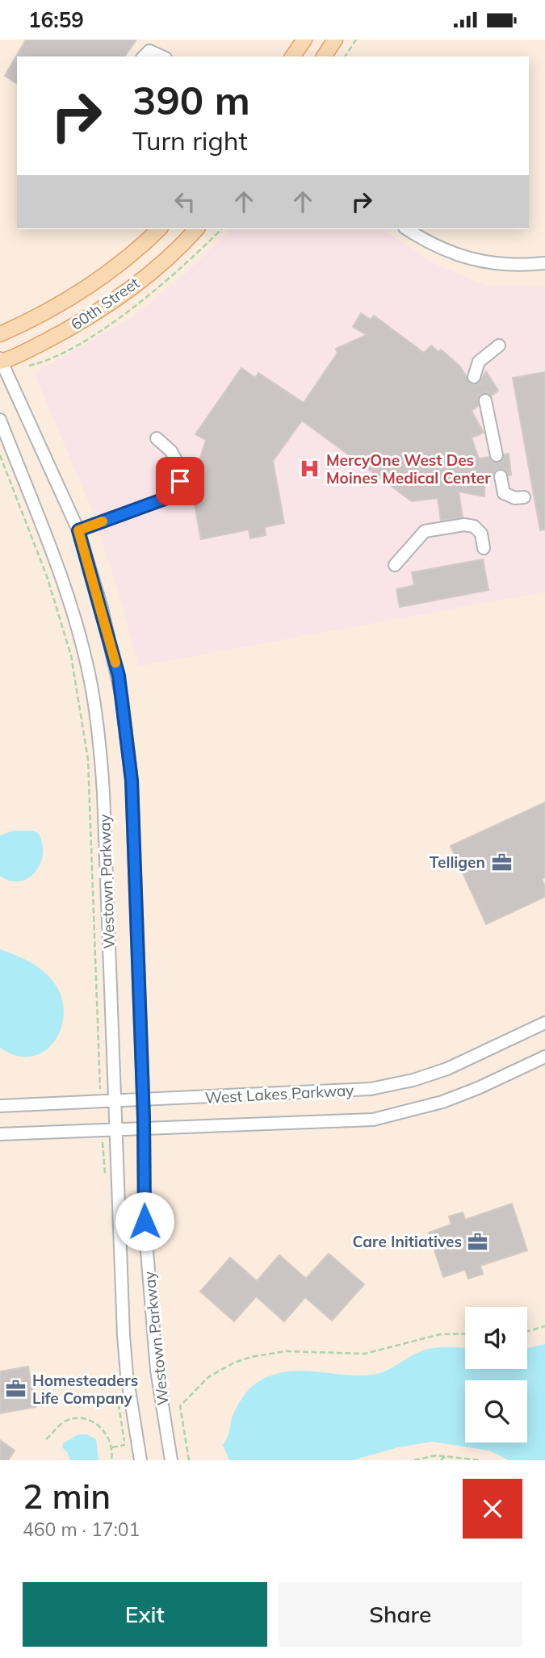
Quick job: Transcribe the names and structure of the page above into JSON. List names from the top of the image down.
{
  "streets": {
    "main road": ["60th Street"],
    "street": ["Westown Parkway", "West Lakes Parkway"]
  },
  "crossings": [
    ["60th Street", "Westown Parkway"],
    ["Westown Parkway", "West Lakes Parkway"]
  ],
  "places": {
    "hospital": ["MercyOne West Des Moines Medical Center"],
    "office": ["Telligen", "Care Initiatives", "Homesteaders Life Company"]
  },
  "page": {
    "status": "16:59",
    "turn": ["390 m", "Turn right"],
    "heading": ["2 min", "460 m · 17:01"],
    "buttons": ["Exit", "Share"]
  }
}
